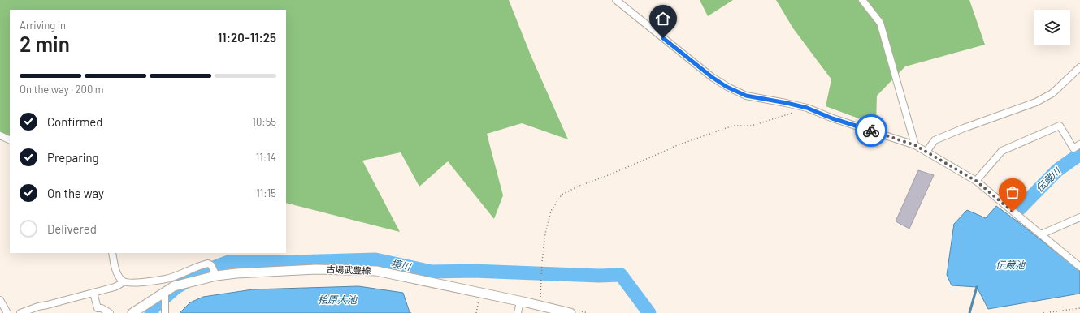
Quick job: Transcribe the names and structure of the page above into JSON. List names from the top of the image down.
{
  "streets": {
    "main road": ["古場武豊線"]
  },
  "water": [
    "伝蔵川",
    "境川",
    "伝蔵池",
    "桧原大池"
  ],
  "page": {
    "heading": ["2 min", "Arriving in", "11:20–11:25"],
    "bar": "On the way · 200 m",
    "list": [
      ["Confirmed", "10:55"],
      ["Preparing", "11:14"],
      ["On the way", "11:15"],
      "Delivered"
    ]
  }
}
